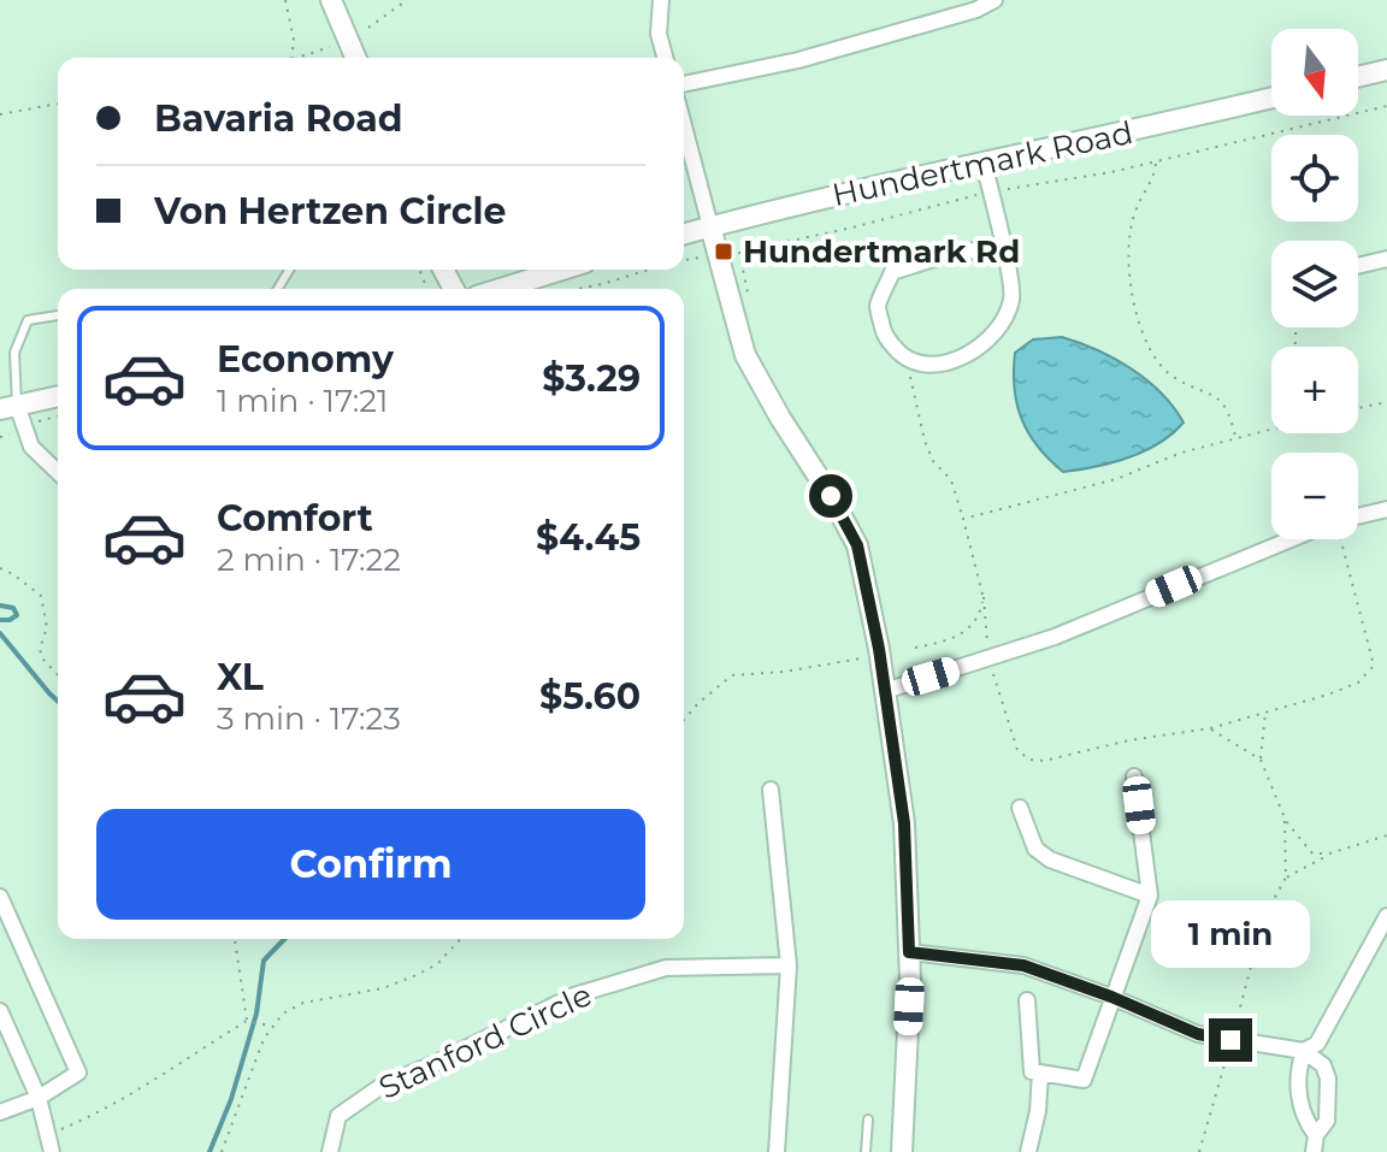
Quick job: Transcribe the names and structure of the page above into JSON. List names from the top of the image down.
{
  "streets": {
    "street": ["Hundertmark Road", "Stanford Circle"]
  },
  "places": {
    "transit": ["Hundertmark Rd"]
  },
  "north": "bottom",
  "page": {
    "map_buttons": ["+", "−"],
    "banner": ["Bavaria Road", "Von Hertzen Circle"],
    "list": [
      {
        "name": "Economy",
        "note": "1 min · 17:21",
        "value": "$3.29"
      },
      {
        "name": "Comfort",
        "note": "2 min · 17:22",
        "value": "$4.45"
      },
      {
        "name": "XL",
        "note": "3 min · 17:23",
        "value": "$5.60"
      }
    ],
    "buttons": "Confirm",
    "bubble": "1 min"
  }
}
